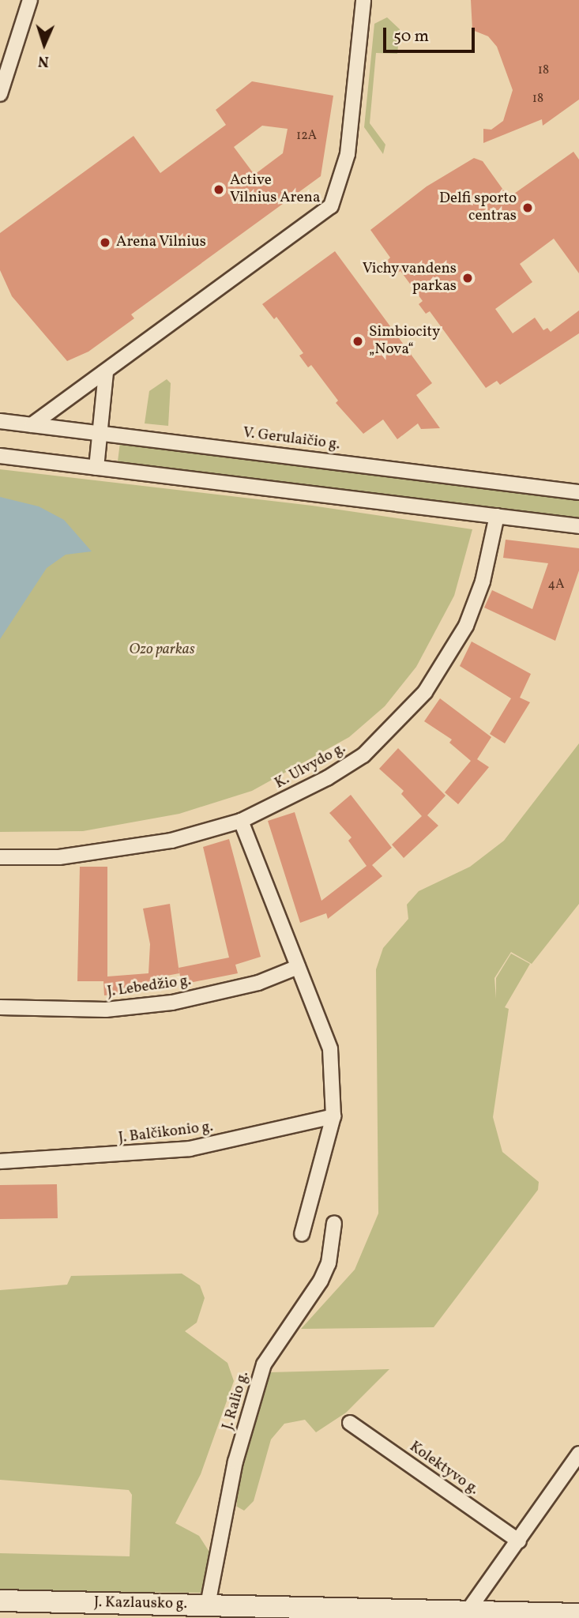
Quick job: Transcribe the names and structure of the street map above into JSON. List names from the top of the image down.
{
  "streets": {
    "street": [
      "V. Gerulaičio g.",
      "K. Ulvydo g.",
      "J. Lebedžio g.",
      "J. Balčikonio g.",
      "J. Ralio g.",
      "Kolektyvo g.",
      "J. Kazlausko g."
    ]
  },
  "crossings": [
    ["J. Ralio g.", "J. Kazlausko g."]
  ],
  "parks": ["Ozo parkas"],
  "places": [
    "Active Vilnius Arena",
    "Delfi sporto centras",
    "Arena Vilnius",
    "Vichy vandens parkas",
    "Simbiocity „Nova“"
  ],
  "house_numbers": [
    "18",
    "18",
    "12A",
    "4A"
  ],
  "scale_bar": "50 m",
  "north": "bottom"
}
